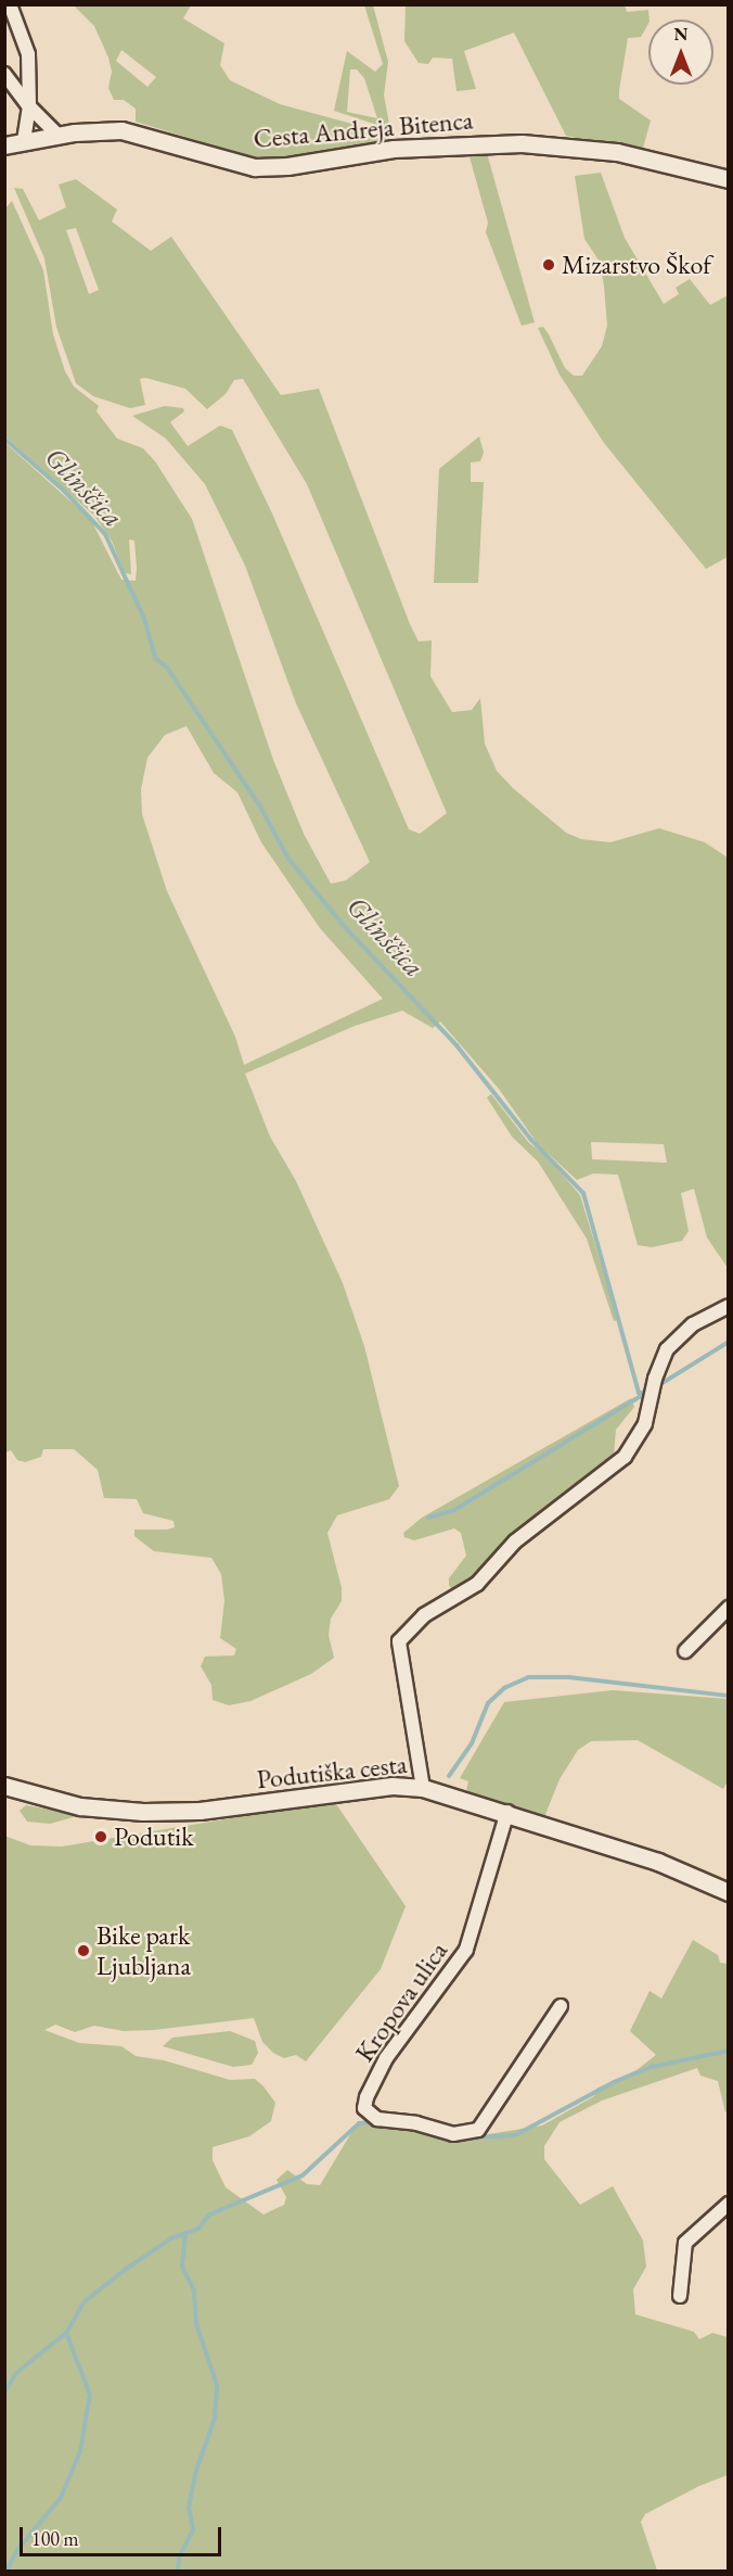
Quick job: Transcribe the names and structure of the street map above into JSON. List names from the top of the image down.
{
  "streets": {
    "street": ["Cesta Andreja Bitenca", "Podutiška cesta", "Kropova ulica"]
  },
  "crossings": [
    ["Podutiška cesta", "Kropova ulica"]
  ],
  "water": ["Glinščica"],
  "places": ["Mizarstvo Škof", "Podutik", "Bike park Ljubljana"],
  "scale_bar": "100 m",
  "north": "top"
}
